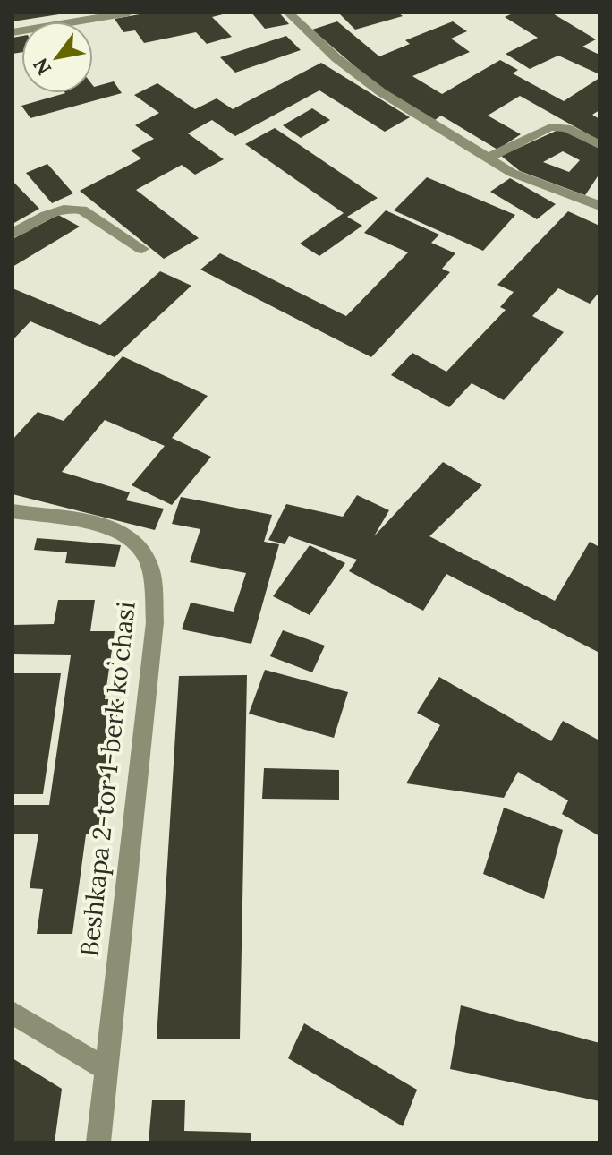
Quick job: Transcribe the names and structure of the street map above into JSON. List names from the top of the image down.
{
  "streets": {
    "street": ["Beshkapa 2-tor 1-berk koʼchasi"]
  },
  "north": "bottom left"
}
